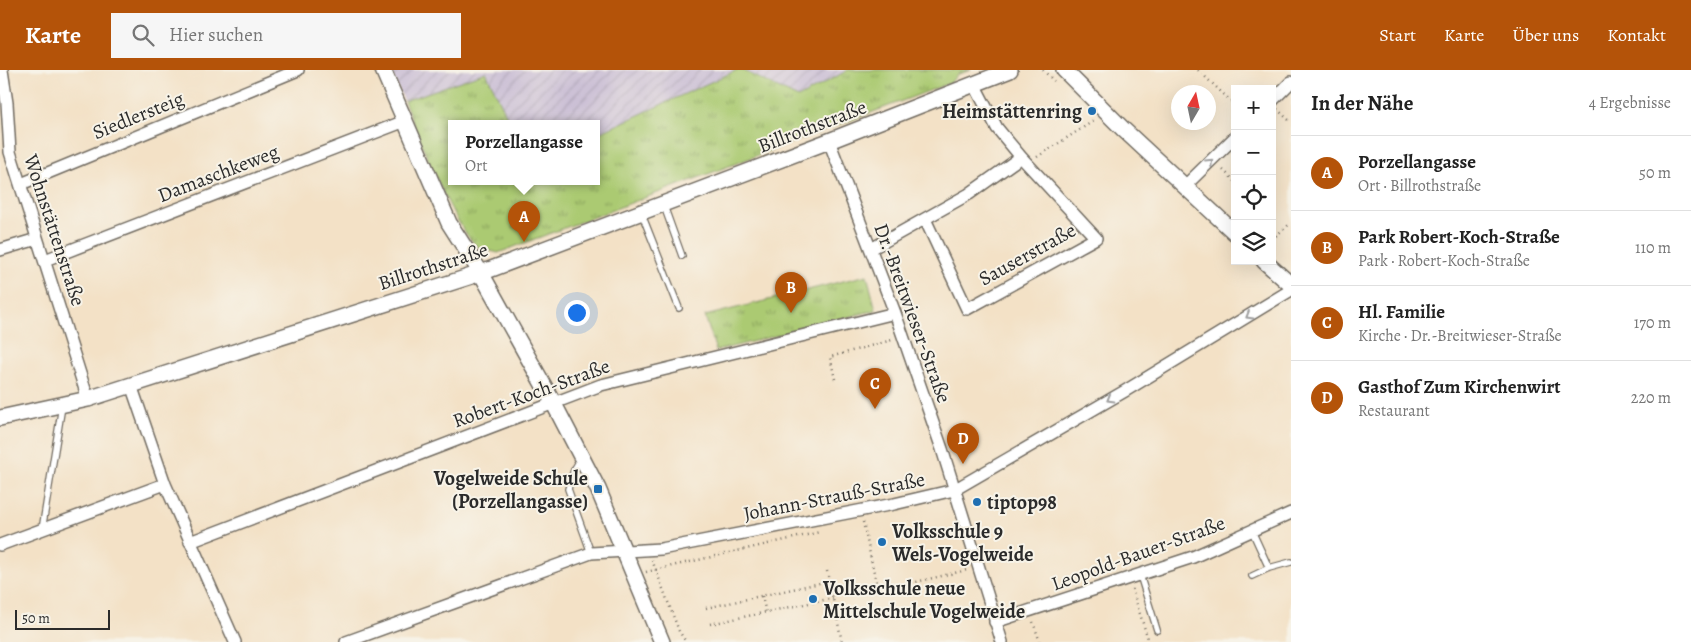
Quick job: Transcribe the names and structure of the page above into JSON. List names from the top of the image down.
{
  "streets": {
    "street": [
      "Siedlersteig",
      "Billrothstraße",
      "Damaschkeweg",
      "Wohnstättenstraße",
      "Sauserstraße",
      "Dr.-Breitwieser-Straße",
      "Robert-Koch-Straße",
      "Johann-Strauß-Straße",
      "Leopold-Bauer-Straße"
    ]
  },
  "crossings": [
    ["Siedlersteig", "Wohnstättenstraße"],
    ["Billrothstraße", "Wohnstättenstraße"],
    ["Billrothstraße", "Sauserstraße"],
    ["Billrothstraße", "Dr.-Breitwieser-Straße"],
    ["Damaschkeweg", "Wohnstättenstraße"],
    ["Dr.-Breitwieser-Straße", "Robert-Koch-Straße"],
    ["Dr.-Breitwieser-Straße", "Johann-Strauß-Straße"],
    ["Dr.-Breitwieser-Straße", "Leopold-Bauer-Straße"]
  ],
  "one_way": ["Johann-Strauß-Straße"],
  "places": {
    "other": [
      "Heimstättenring",
      "tiptop98",
      "Volksschule 9 Wels-Vogelweide",
      "Volksschule neue Mittelschule Vogelweide"
    ],
    "transit": ["Vogelweide Schule (Porzellangasse)"]
  },
  "scale_bar": "50 m",
  "north": "top",
  "page": {
    "header": "Karte",
    "search": "Hier suchen",
    "nav": [
      "Start",
      "Karte",
      "Über uns",
      "Kontakt"
    ],
    "heading": ["In der Nähe", "4 Ergebnisse"],
    "map_buttons": ["+", "−"],
    "popup": ["Porzellangasse", "Ort"],
    "list": [
      {
        "mark": "A",
        "name": "Porzellangasse",
        "note": "Ort · Billrothstraße",
        "value": "50 m"
      },
      {
        "mark": "B",
        "name": "Park Robert-Koch-Straße",
        "note": "Park · Robert-Koch-Straße",
        "value": "110 m"
      },
      {
        "mark": "C",
        "name": "Hl. Familie",
        "note": "Kirche · Dr.-Breitwieser-Straße",
        "value": "170 m"
      },
      {
        "mark": "D",
        "name": "Gasthof Zum Kirchenwirt",
        "note": "Restaurant",
        "value": "220 m"
      }
    ],
    "pins": [
      "A",
      "B",
      "C",
      "D"
    ],
    "scale": "50 m"
  }
}
